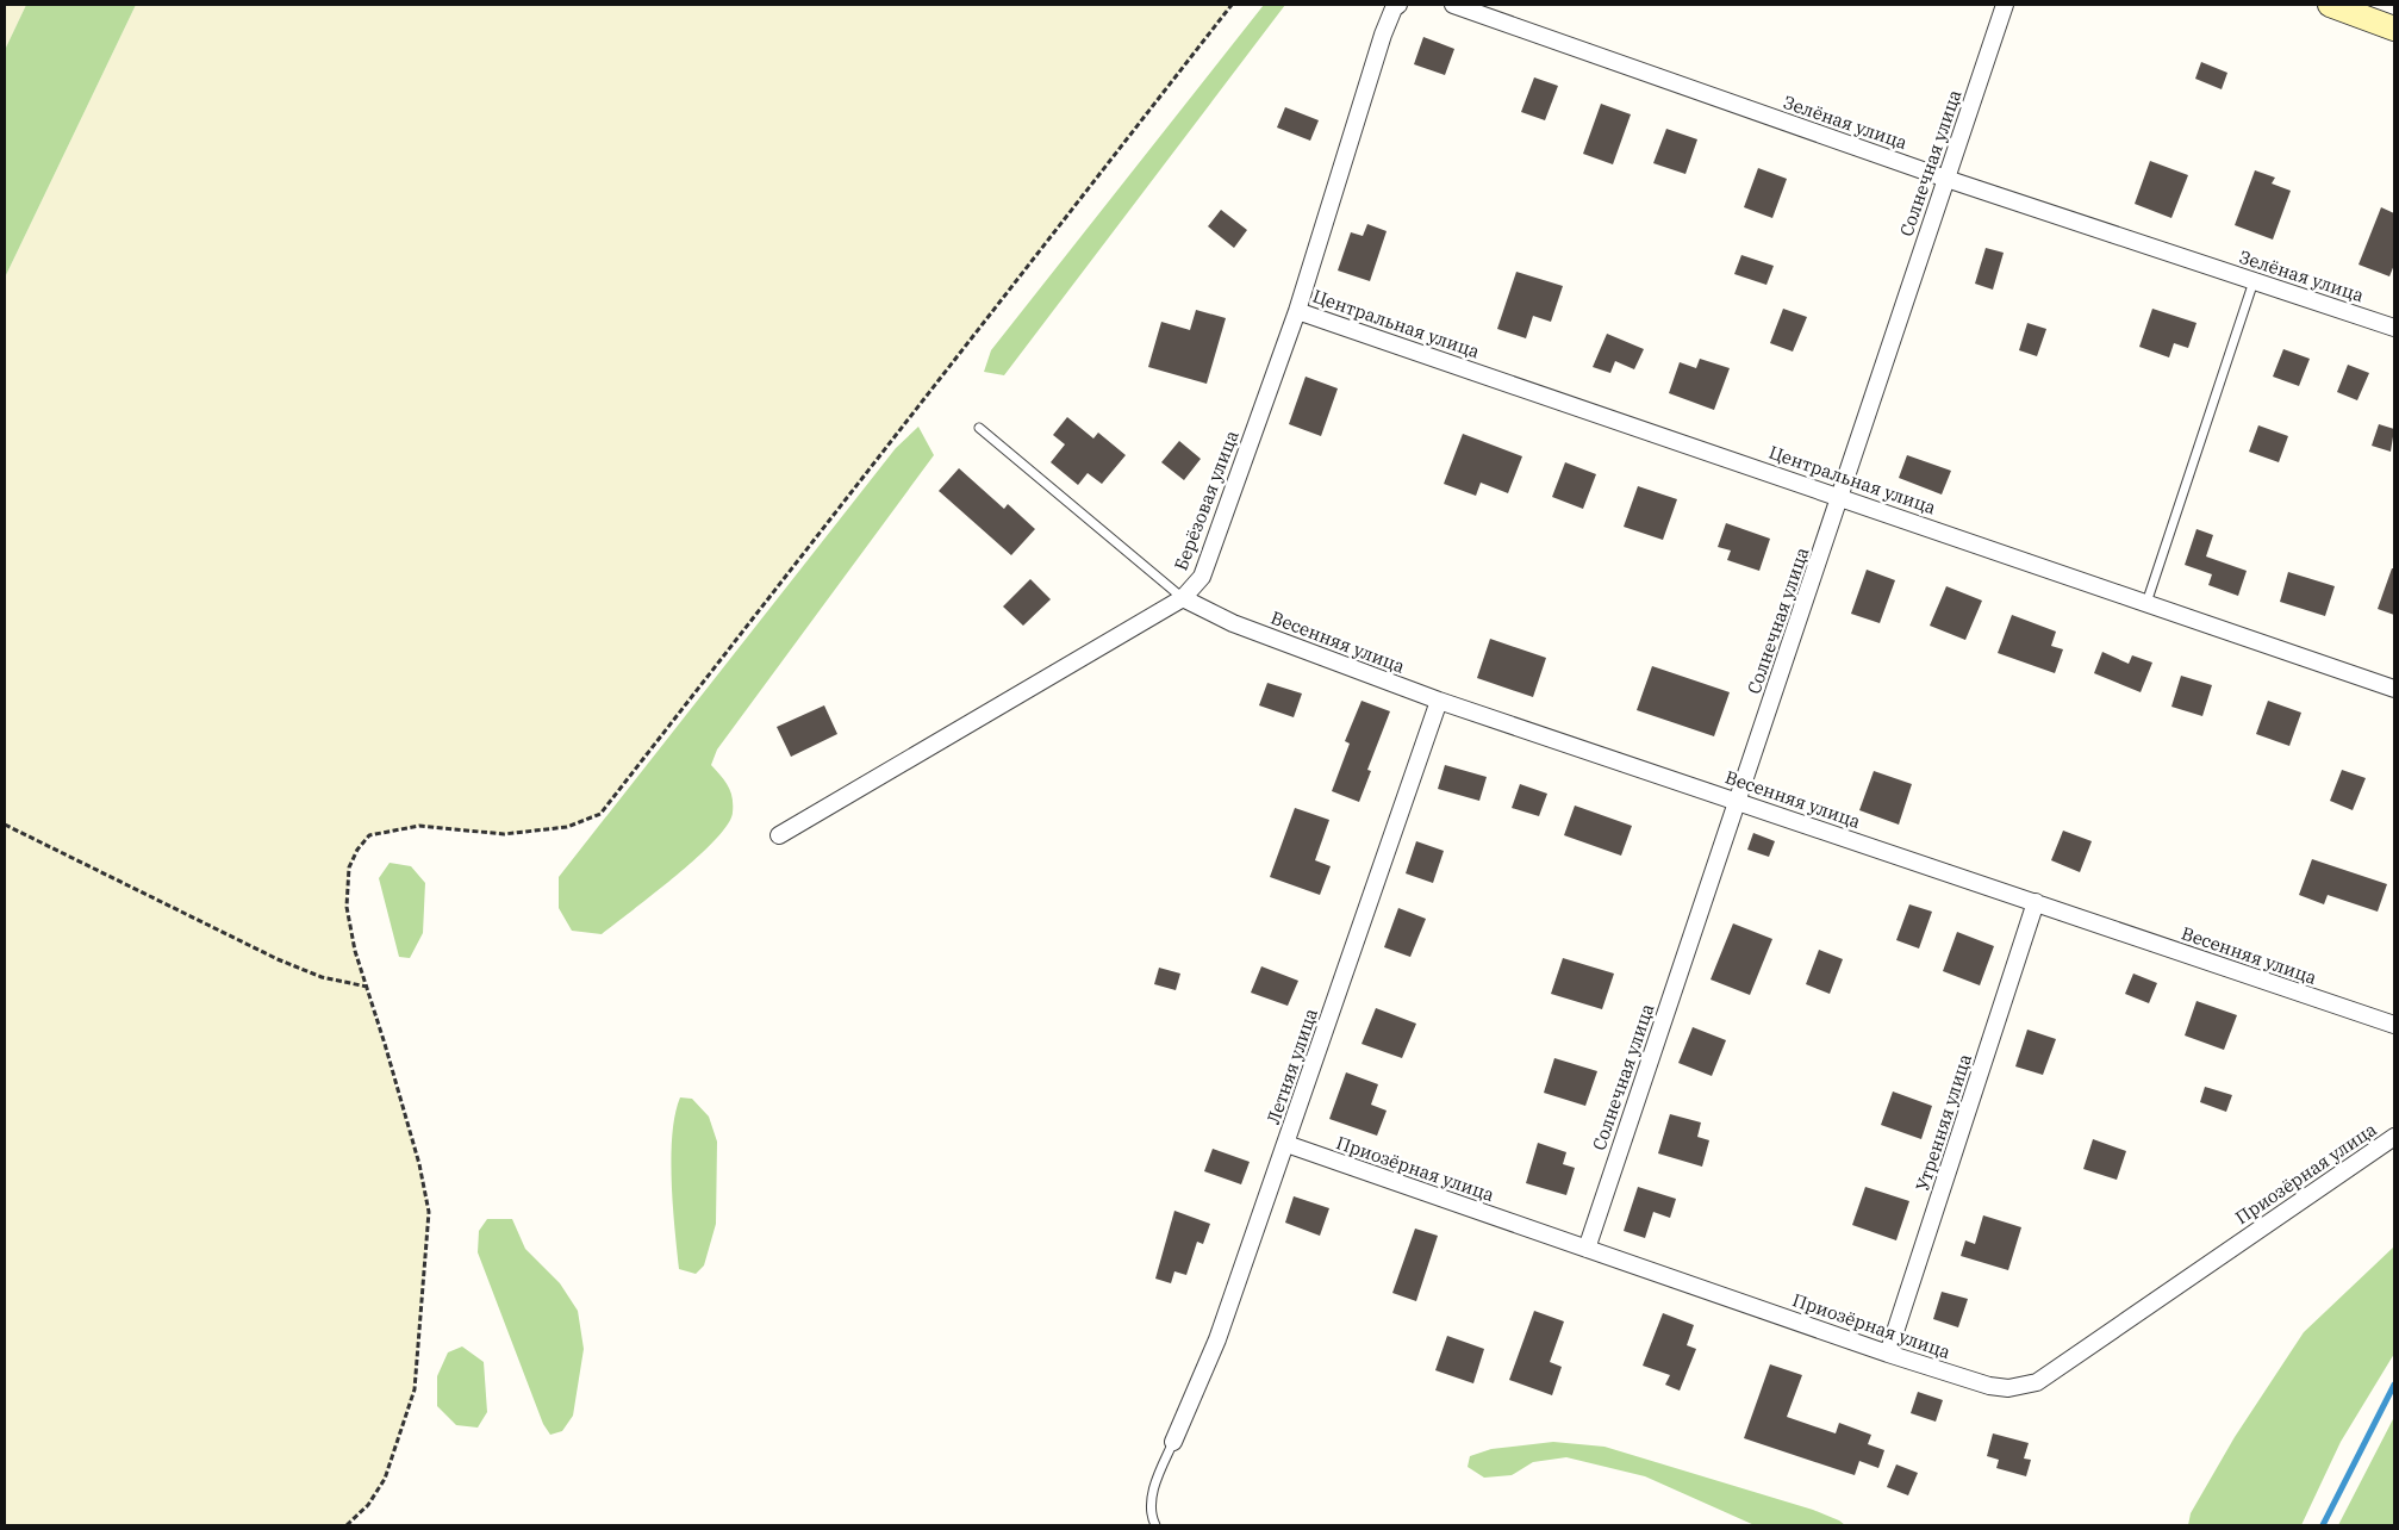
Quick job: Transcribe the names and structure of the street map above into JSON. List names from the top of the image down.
{
  "streets": {
    "street": [
      "Зелёная улица",
      "Солнечная улица",
      "Центральная улица",
      "Берёзовая улица",
      "Весенняя улица",
      "Летняя улица",
      "Утренняя улица",
      "Приозёрная улица"
    ]
  },
  "crossings": [
    ["Зелёная улица", "Солнечная улица"],
    ["Солнечная улица", "Центральная улица"],
    ["Солнечная улица", "Весенняя улица"],
    ["Солнечная улица", "Приозёрная улица"],
    ["Центральная улица", "Берёзовая улица"],
    ["Берёзовая улица", "Весенняя улица"],
    ["Весенняя улица", "Летняя улица"],
    ["Весенняя улица", "Утренняя улица"],
    ["Летняя улица", "Приозёрная улица"],
    ["Утренняя улица", "Приозёрная улица"]
  ]
}
